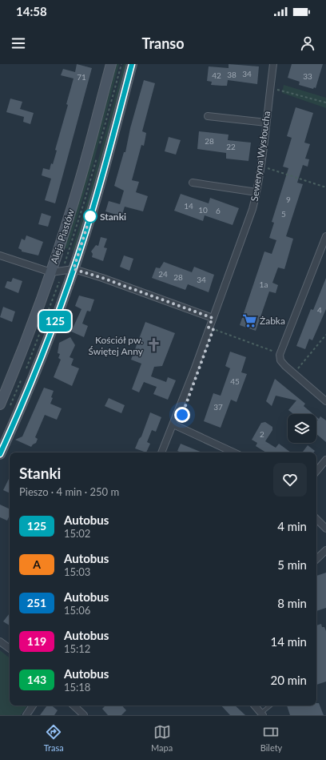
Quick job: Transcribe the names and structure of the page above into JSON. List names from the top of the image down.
{
  "streets": {
    "street": ["Seweryna Wysłoucha", "Aleja Piastów"]
  },
  "places": {
    "other": ["Stanki"],
    "supermarket": ["Żabka"],
    "church": ["Kościół pw. Świętej Anny"]
  },
  "lines": ["bus line 125"],
  "house_numbers": [
    "34",
    "38",
    "42",
    "33",
    "71",
    "28",
    "22",
    "9",
    "14",
    "10",
    "6",
    "5",
    "24",
    "28",
    "34",
    "1a",
    "4",
    "45",
    "37",
    "2"
  ],
  "page": {
    "status": "14:58",
    "header": "Transo",
    "on_map": "125",
    "heading": ["Stanki", "Pieszo · 4 min · 250 m"],
    "list": [
      {
        "mark": "125",
        "name": "Autobus",
        "note": "15:02",
        "value": "4 min"
      },
      {
        "mark": "A",
        "name": "Autobus",
        "note": "15:03",
        "value": "5 min"
      },
      {
        "mark": "251",
        "name": "Autobus",
        "note": "15:06",
        "value": "8 min"
      },
      {
        "mark": "119",
        "name": "Autobus",
        "note": "15:12",
        "value": "14 min"
      },
      {
        "mark": "143",
        "name": "Autobus",
        "note": "15:18",
        "value": "20 min"
      }
    ],
    "tabs": ["Trasa", "Mapa", "Bilety"]
  }
}
